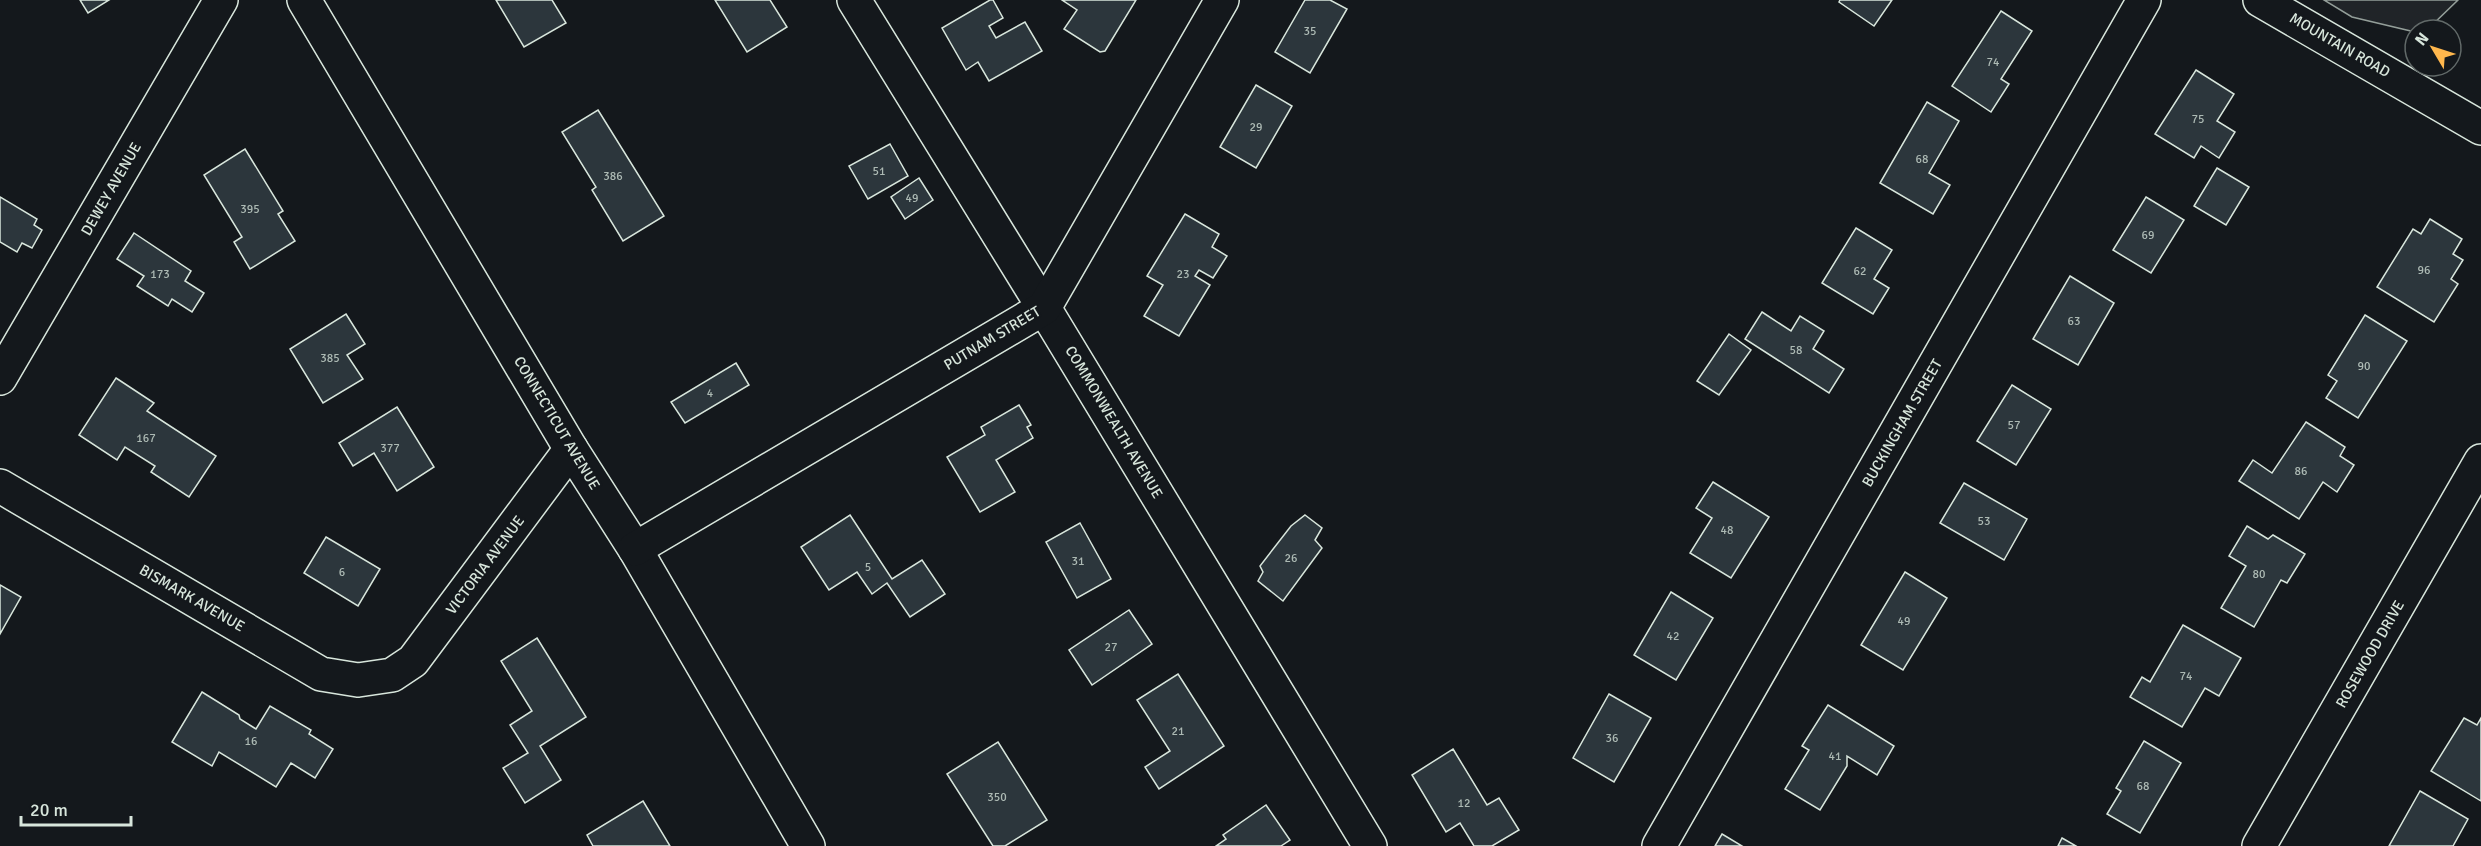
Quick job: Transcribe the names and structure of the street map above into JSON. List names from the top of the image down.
{
  "streets": {
    "street": [
      "MOUNTAIN ROAD",
      "DEWEY AVENUE",
      "PUTNAM STREET",
      "COMMONWEALTH AVENUE",
      "CONNECTICUT AVENUE",
      "BUCKINGHAM STREET",
      "VICTORIA AVENUE",
      "BISMARK AVENUE",
      "ROSEWOOD DRIVE"
    ]
  },
  "crossings": [
    ["PUTNAM STREET", "COMMONWEALTH AVENUE"],
    ["PUTNAM STREET", "CONNECTICUT AVENUE"],
    ["CONNECTICUT AVENUE", "VICTORIA AVENUE"],
    ["VICTORIA AVENUE", "BISMARK AVENUE"]
  ],
  "house_numbers": [
    "35",
    "74",
    "75",
    "29",
    "68",
    "51",
    "386",
    "49",
    "395",
    "69",
    "96",
    "62",
    "173",
    "23",
    "63",
    "58",
    "385",
    "90",
    "4",
    "57",
    "167",
    "377",
    "86",
    "53",
    "48",
    "26",
    "31",
    "5",
    "6",
    "80",
    "49",
    "42",
    "27",
    "74",
    "21",
    "36",
    "16",
    "41",
    "68",
    "350",
    "12"
  ],
  "scale_bar": "20 m",
  "north": "top left"
}
